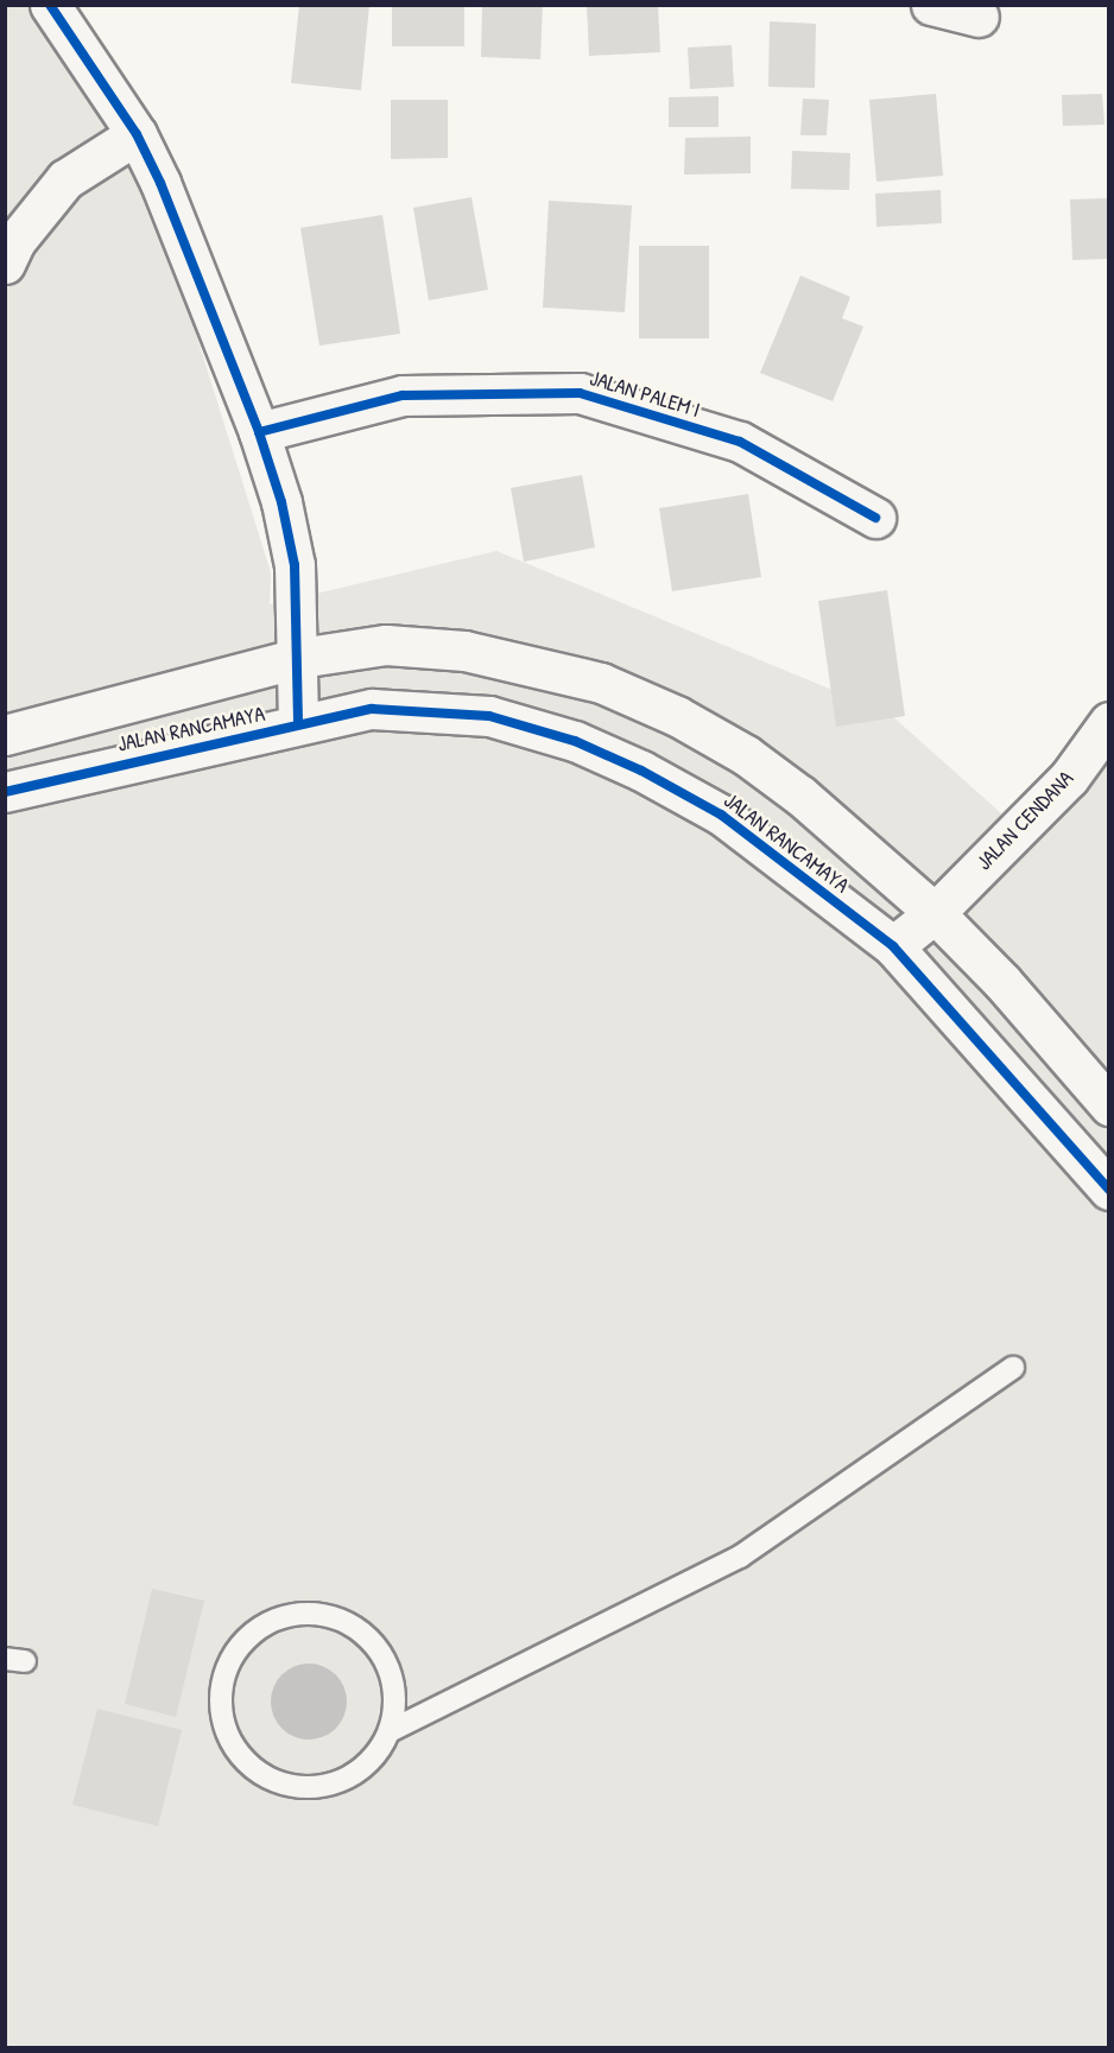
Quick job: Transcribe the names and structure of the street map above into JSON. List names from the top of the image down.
{
  "streets": {
    "street": ["JALAN PALEM I", "JALAN RANCAMAYA", "JALAN CENDANA"]
  },
  "crossings": [
    ["JALAN RANCAMAYA", "JALAN CENDANA"]
  ]
}
